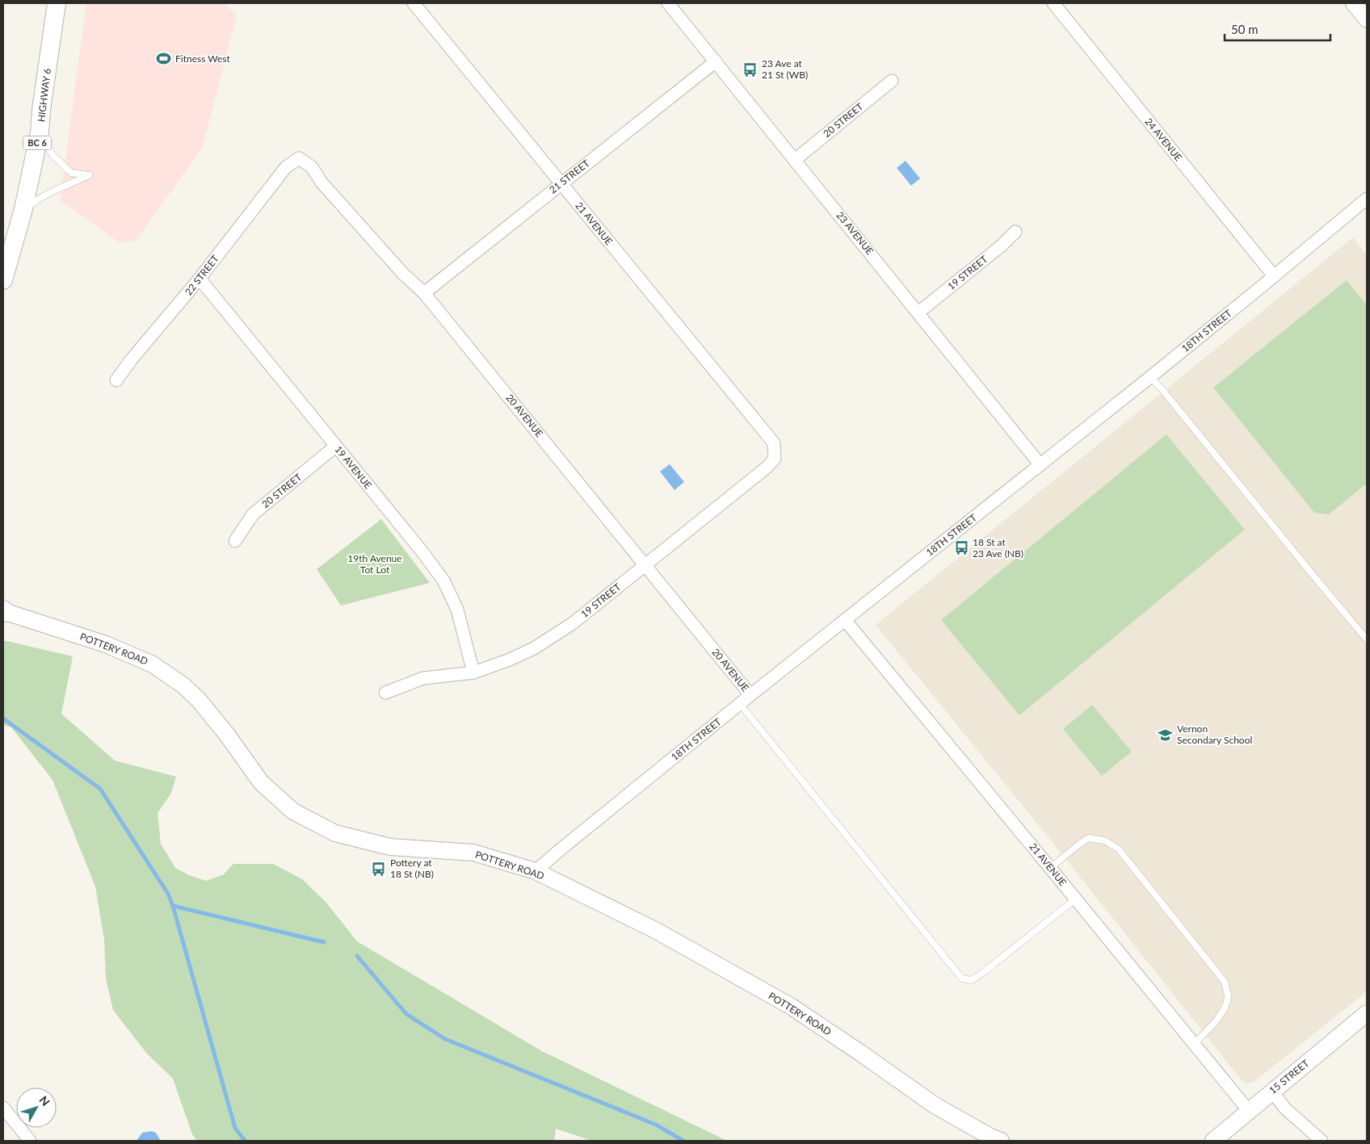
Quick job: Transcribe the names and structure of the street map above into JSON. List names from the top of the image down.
{
  "streets": {
    "main road": ["HIGHWAY 6", "BC 6"],
    "street": [
      "20 STREET",
      "24 AVENUE",
      "21 STREET",
      "21 AVENUE",
      "23 AVENUE",
      "19 STREET",
      "22 STREET",
      "18TH STREET",
      "20 AVENUE",
      "19 AVENUE",
      "POTTERY ROAD",
      "15 STREET"
    ]
  },
  "crossings": [
    ["20 STREET", "23 AVENUE"],
    ["20 STREET", "19 AVENUE"],
    ["24 AVENUE", "18TH STREET"],
    ["21 STREET", "21 AVENUE"],
    ["21 STREET", "23 AVENUE"],
    ["21 STREET", "20 AVENUE"],
    ["21 AVENUE", "19 STREET"],
    ["21 AVENUE", "18TH STREET"],
    ["21 AVENUE", "15 STREET"],
    ["23 AVENUE", "19 STREET"],
    ["23 AVENUE", "18TH STREET"],
    ["19 STREET", "20 AVENUE"],
    ["19 STREET", "19 AVENUE"],
    ["22 STREET", "20 AVENUE"],
    ["22 STREET", "19 AVENUE"],
    ["18TH STREET", "20 AVENUE"],
    ["18TH STREET", "POTTERY ROAD"]
  ],
  "parks": ["19th Avenue Tot Lot"],
  "places": {
    "sports": ["Fitness West"],
    "bus stop": ["23 Ave at 21 St (WB)", "18 St at 23 Ave (NB)", "Pottery at 18 St (NB)"],
    "school or university": ["Vernon Secondary School"]
  },
  "scale_bar": "50 m",
  "north": "top right"
}
